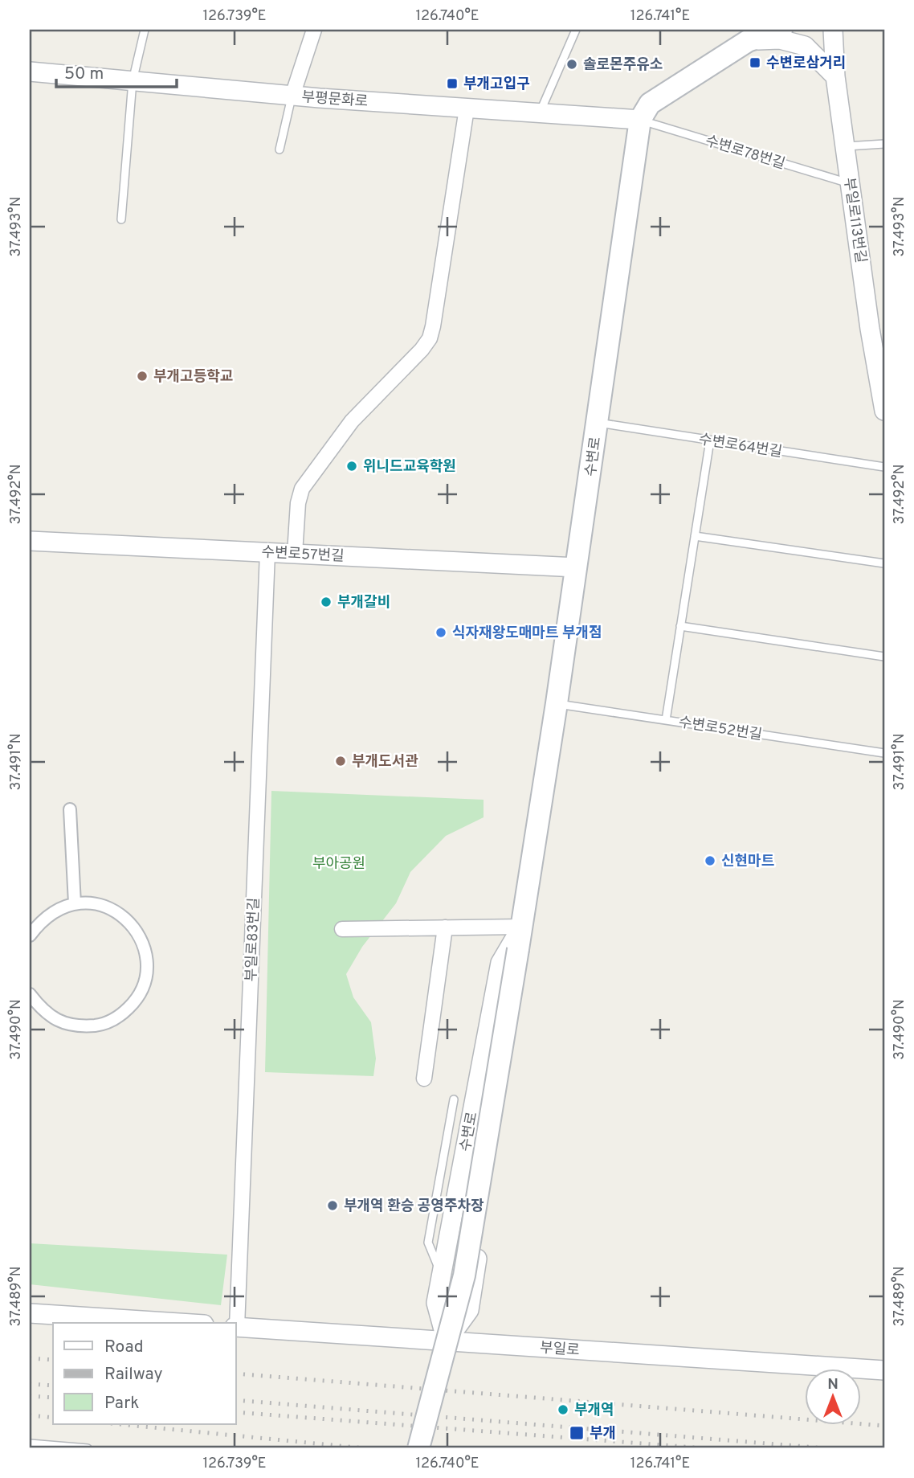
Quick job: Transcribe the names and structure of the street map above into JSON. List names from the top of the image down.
{
  "streets": {
    "main road": ["수변로"],
    "street": [
      "부평문화로",
      "부일로113번길",
      "수변로57번길",
      "부일로83번길",
      "부일로"
    ],
    "lane": ["수변로78번길", "수변로64번길", "수변로52번길"]
  },
  "crossings": [
    ["부평문화로", "수변로78번길"],
    ["부평문화로", "수변로"],
    ["수변로78번길", "부일로113번길"],
    ["수변로78번길", "수변로"],
    ["수변로64번길", "수변로"],
    ["수변로", "수변로57번길"],
    ["수변로", "수변로52번길"],
    ["수변로", "부일로"],
    ["수변로57번길", "부일로83번길"],
    ["부일로83번길", "부일로"]
  ],
  "parks": ["부아공원"],
  "places": {
    "transit": ["수변로삼거리", "부개고입구", "부개"],
    "other": [
      "솔로몬주유소",
      "부개고등학교",
      "위니드교육학원",
      "부개갈비",
      "식자재왕도매마트 부개점",
      "부개도서관",
      "신현마트",
      "부개역 환승 공영주차장",
      "부개역"
    ]
  },
  "legend": ["Road", "Railway", "Park"],
  "scale_bar": "50 m",
  "north": "top",
  "coordinates": [
    "126.739°E",
    "126.740°E",
    "126.741°E",
    "37.493°N",
    "37.492°N",
    "37.491°N",
    "37.490°N",
    "37.489°N"
  ]
}
